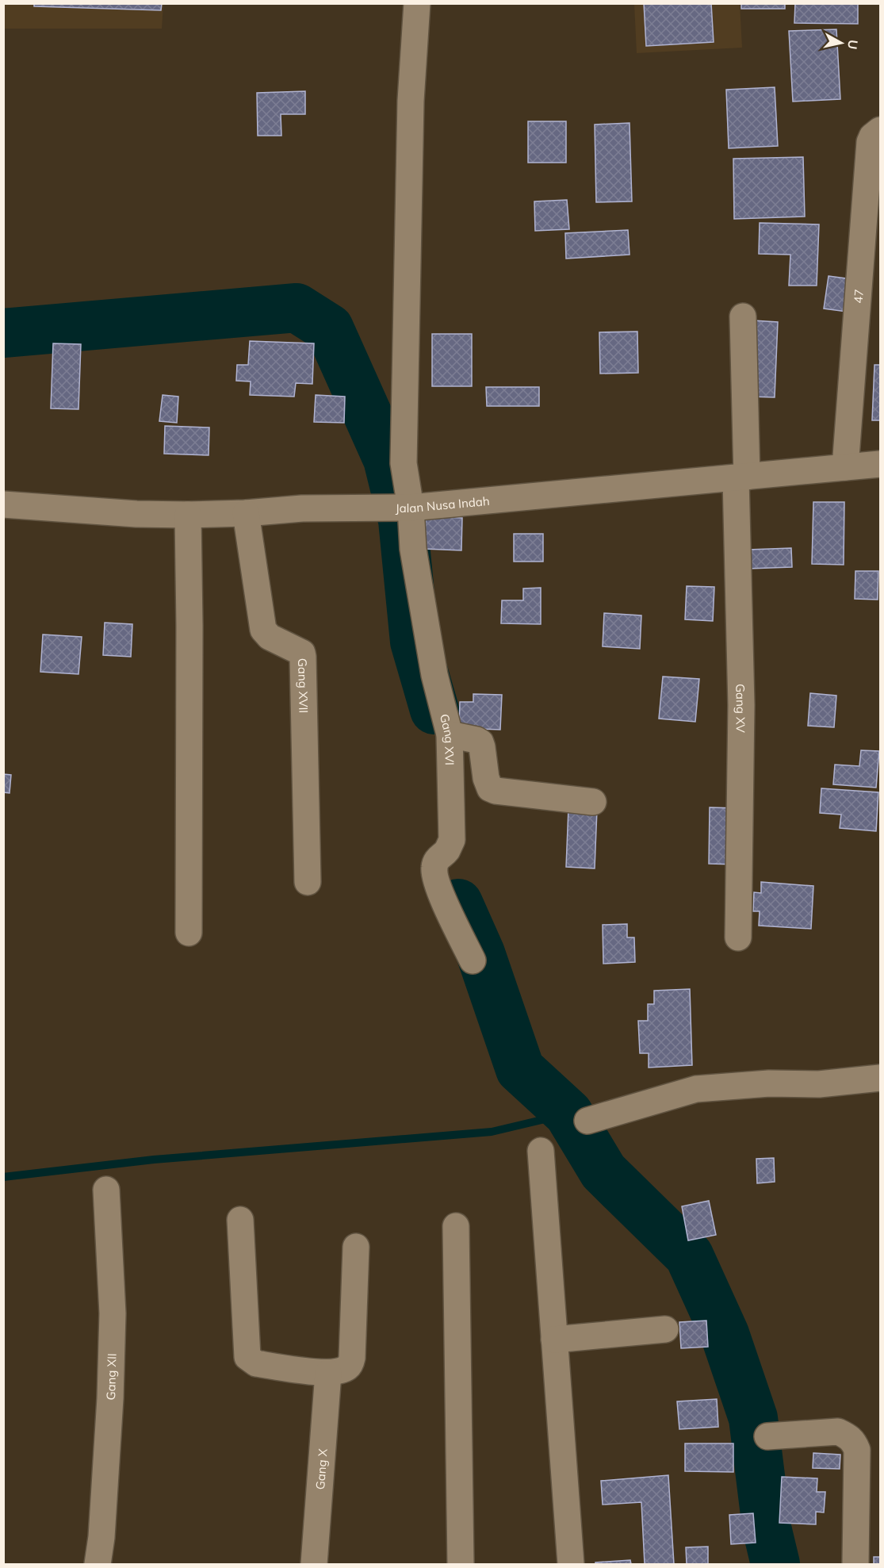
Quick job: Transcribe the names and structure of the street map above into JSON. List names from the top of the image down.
{
  "streets": {
    "street": [
      "47",
      "Jalan Nusa Indah",
      "Gang XVII",
      "Gang XV",
      "Gang XVI",
      "Gang XII",
      "Gang X"
    ]
  },
  "crossings": [
    ["47", "Jalan Nusa Indah"],
    ["Jalan Nusa Indah", "Gang XVII"],
    ["Jalan Nusa Indah", "Gang XV"],
    ["Jalan Nusa Indah", "Gang XVI"]
  ],
  "north": "right"
}
